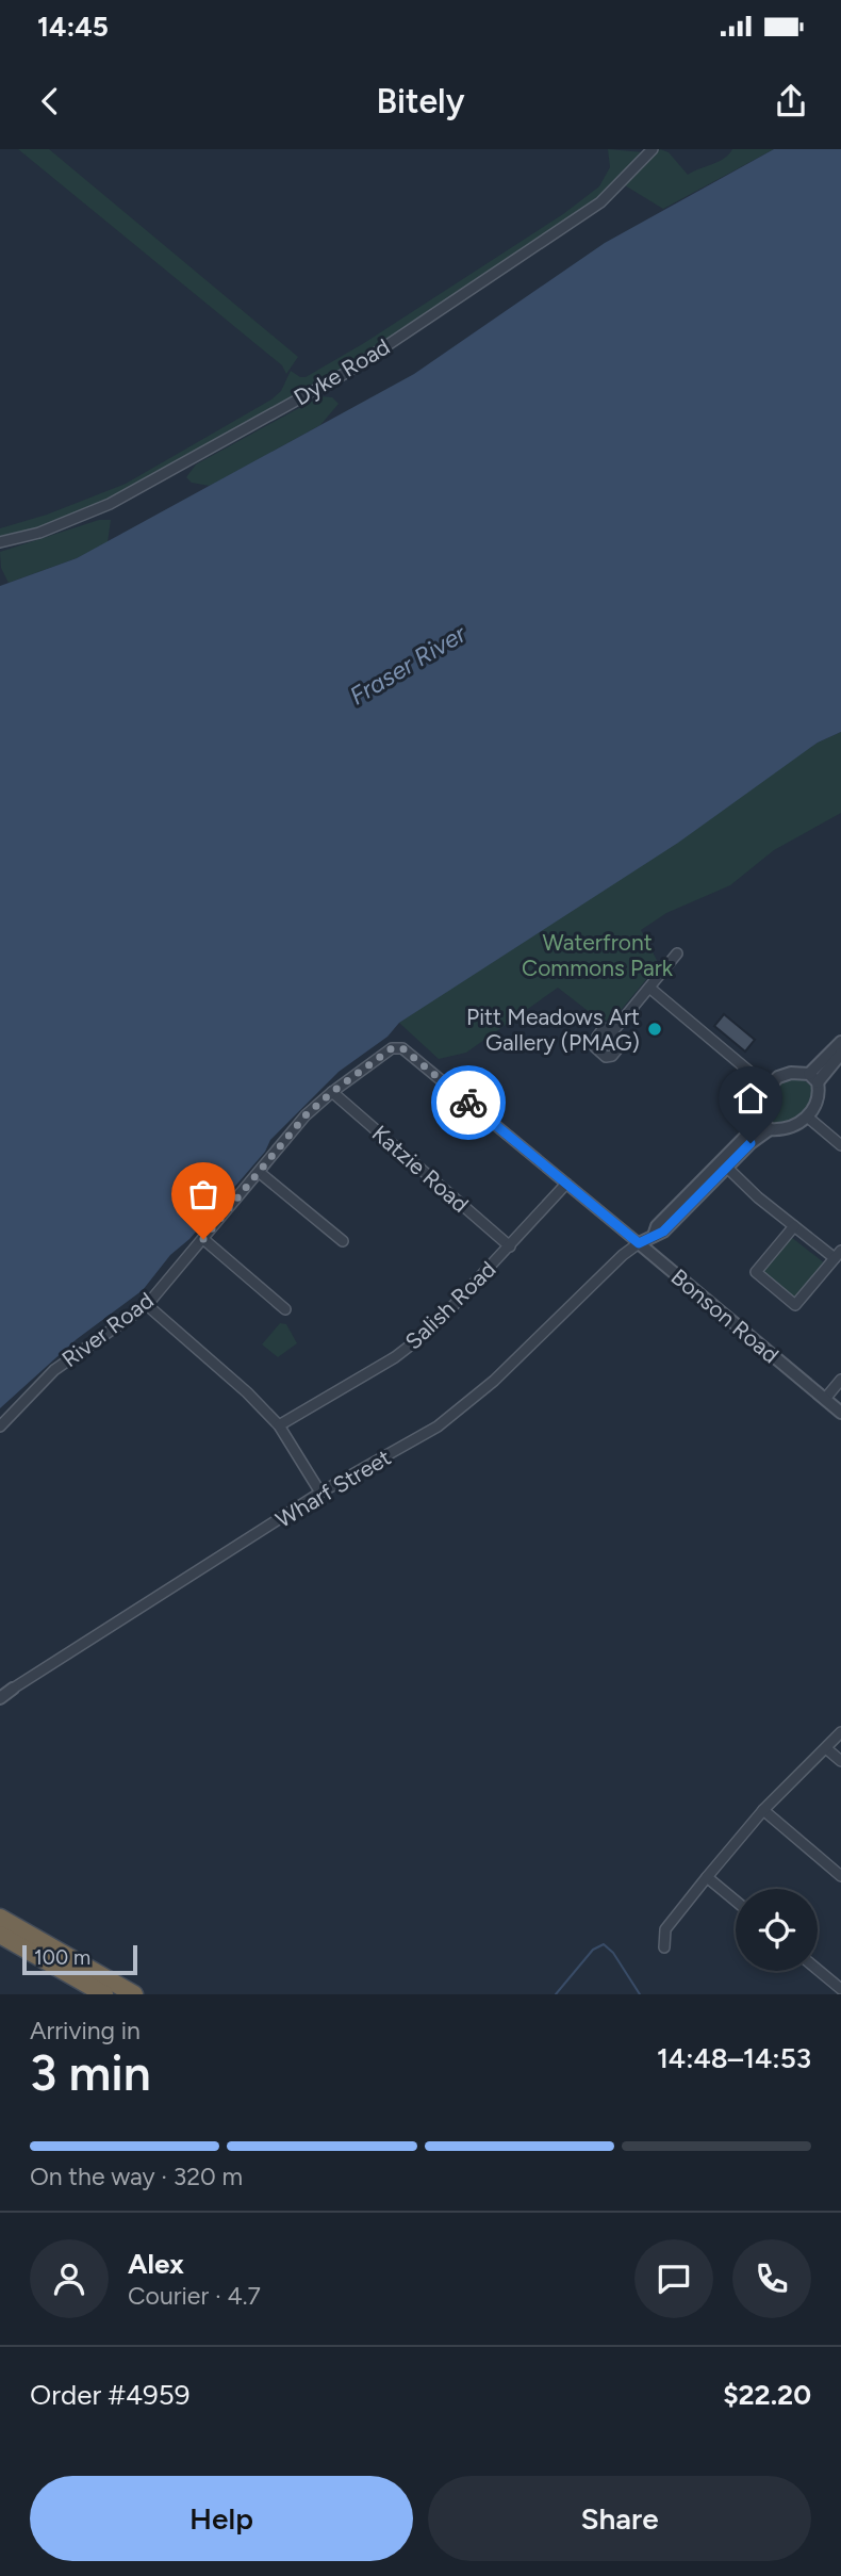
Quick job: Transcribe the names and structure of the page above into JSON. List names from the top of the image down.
{
  "streets": {
    "street": [
      "Dyke Road",
      "Katzie Road",
      "Salish Road",
      "Bonson Road",
      "River Road",
      "Wharf Street"
    ]
  },
  "crossings": [
    ["Katzie Road", "Salish Road"],
    ["Katzie Road", "River Road"],
    ["Salish Road", "Bonson Road"],
    ["Bonson Road", "River Road"],
    ["Bonson Road", "Wharf Street"]
  ],
  "water": ["Fraser River"],
  "parks": ["Waterfront Commons Park"],
  "places": ["Pitt Meadows Art Gallery (PMAG)"],
  "scale_bar": "100 m",
  "page": {
    "status": "14:45",
    "header": "Bitely",
    "scale": "100 m",
    "heading": ["3 min", "Arriving in", "14:48–14:53"],
    "panel": [
      "Alex",
      "Courier · 4.7",
      "Order #4959",
      "$22.20"
    ],
    "bar": "On the way · 320 m",
    "buttons": ["Help", "Share"]
  }
}
